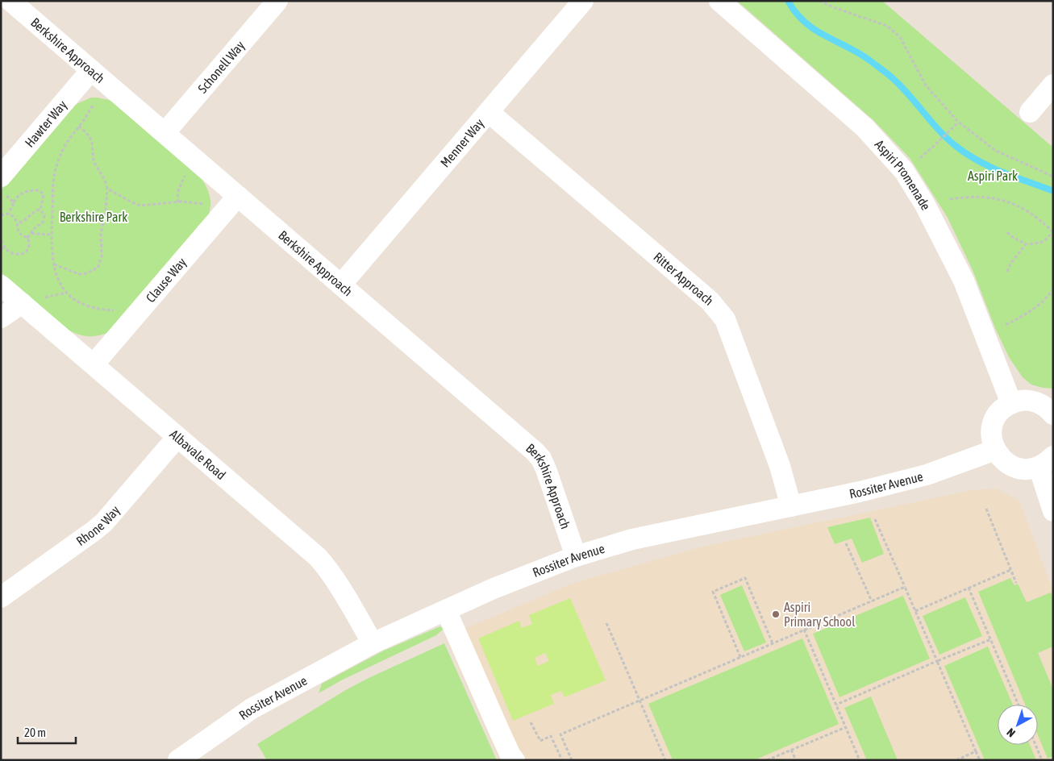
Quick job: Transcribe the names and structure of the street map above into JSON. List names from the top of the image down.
{
  "streets": {
    "street": [
      "Berkshire Approach",
      "Schonell Way",
      "Hawter Way",
      "Menner Way",
      "Aspiri Promenade",
      "Ritter Approach",
      "Clause Way",
      "Albavale Road",
      "Rossiter Avenue",
      "Rhone Way"
    ]
  },
  "crossings": [
    ["Berkshire Approach", "Schonell Way"],
    ["Berkshire Approach", "Hawter Way"],
    ["Berkshire Approach", "Menner Way"],
    ["Berkshire Approach", "Clause Way"],
    ["Berkshire Approach", "Rossiter Avenue"],
    ["Menner Way", "Ritter Approach"],
    ["Ritter Approach", "Rossiter Avenue"],
    ["Clause Way", "Albavale Road"],
    ["Albavale Road", "Rossiter Avenue"],
    ["Albavale Road", "Rhone Way"]
  ],
  "parks": ["Aspiri Park", "Berkshire Park"],
  "places": ["Aspiri Primary School"],
  "scale_bar": "20 m",
  "north": "bottom left"
}
